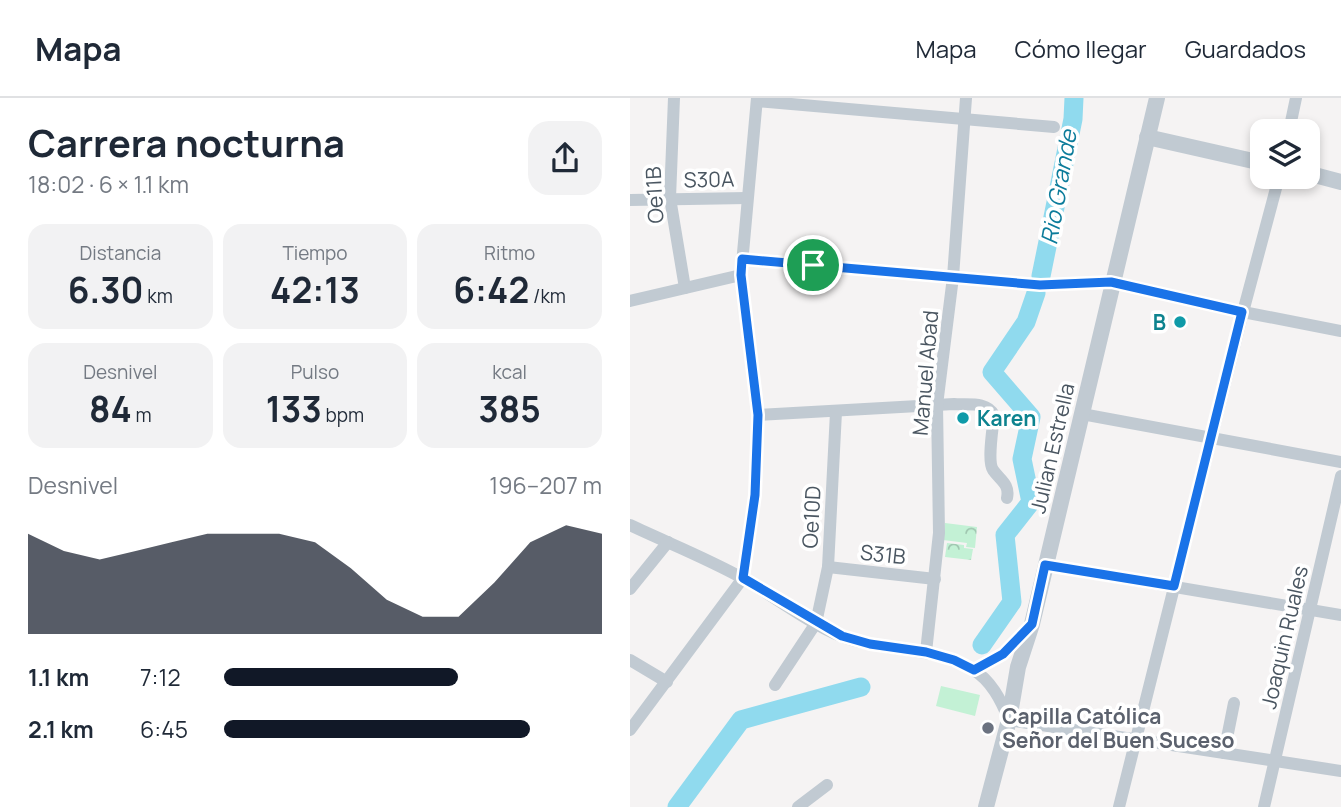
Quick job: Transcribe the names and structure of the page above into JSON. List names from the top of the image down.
{
  "streets": {
    "street": [
      "S30A",
      "Oe11B",
      "Manuel Abad",
      "Julian Estrella",
      "Oe10D",
      "S31B",
      "Joaquin Ruales"
    ]
  },
  "crossings": [
    ["S30A", "Oe11B"],
    ["Manuel Abad", "S31B"],
    ["Oe10D", "S31B"]
  ],
  "water": ["Rio Grande"],
  "places": ["B", "Karen", "Capilla Católica Señor del Buen Suceso"],
  "page": {
    "header": "Mapa",
    "nav": ["Mapa", "Cómo llegar", "Guardados"],
    "heading": ["Carrera nocturna", "18:02 · 6 × 1.1 km"],
    "stats": [
      ["Distancia", "6.30 km"],
      ["Tiempo", "42:13"],
      ["Ritmo", "6:42 /km"],
      ["Desnivel", "84 m"],
      ["Pulso", "133 bpm"],
      ["kcal", "385"]
    ],
    "chart": ["Desnivel", "196–207 m"],
    "list": [
      {
        "name": "1.1 km",
        "note": "7:12"
      },
      {
        "name": "2.1 km",
        "note": "6:45"
      }
    ]
  }
}
